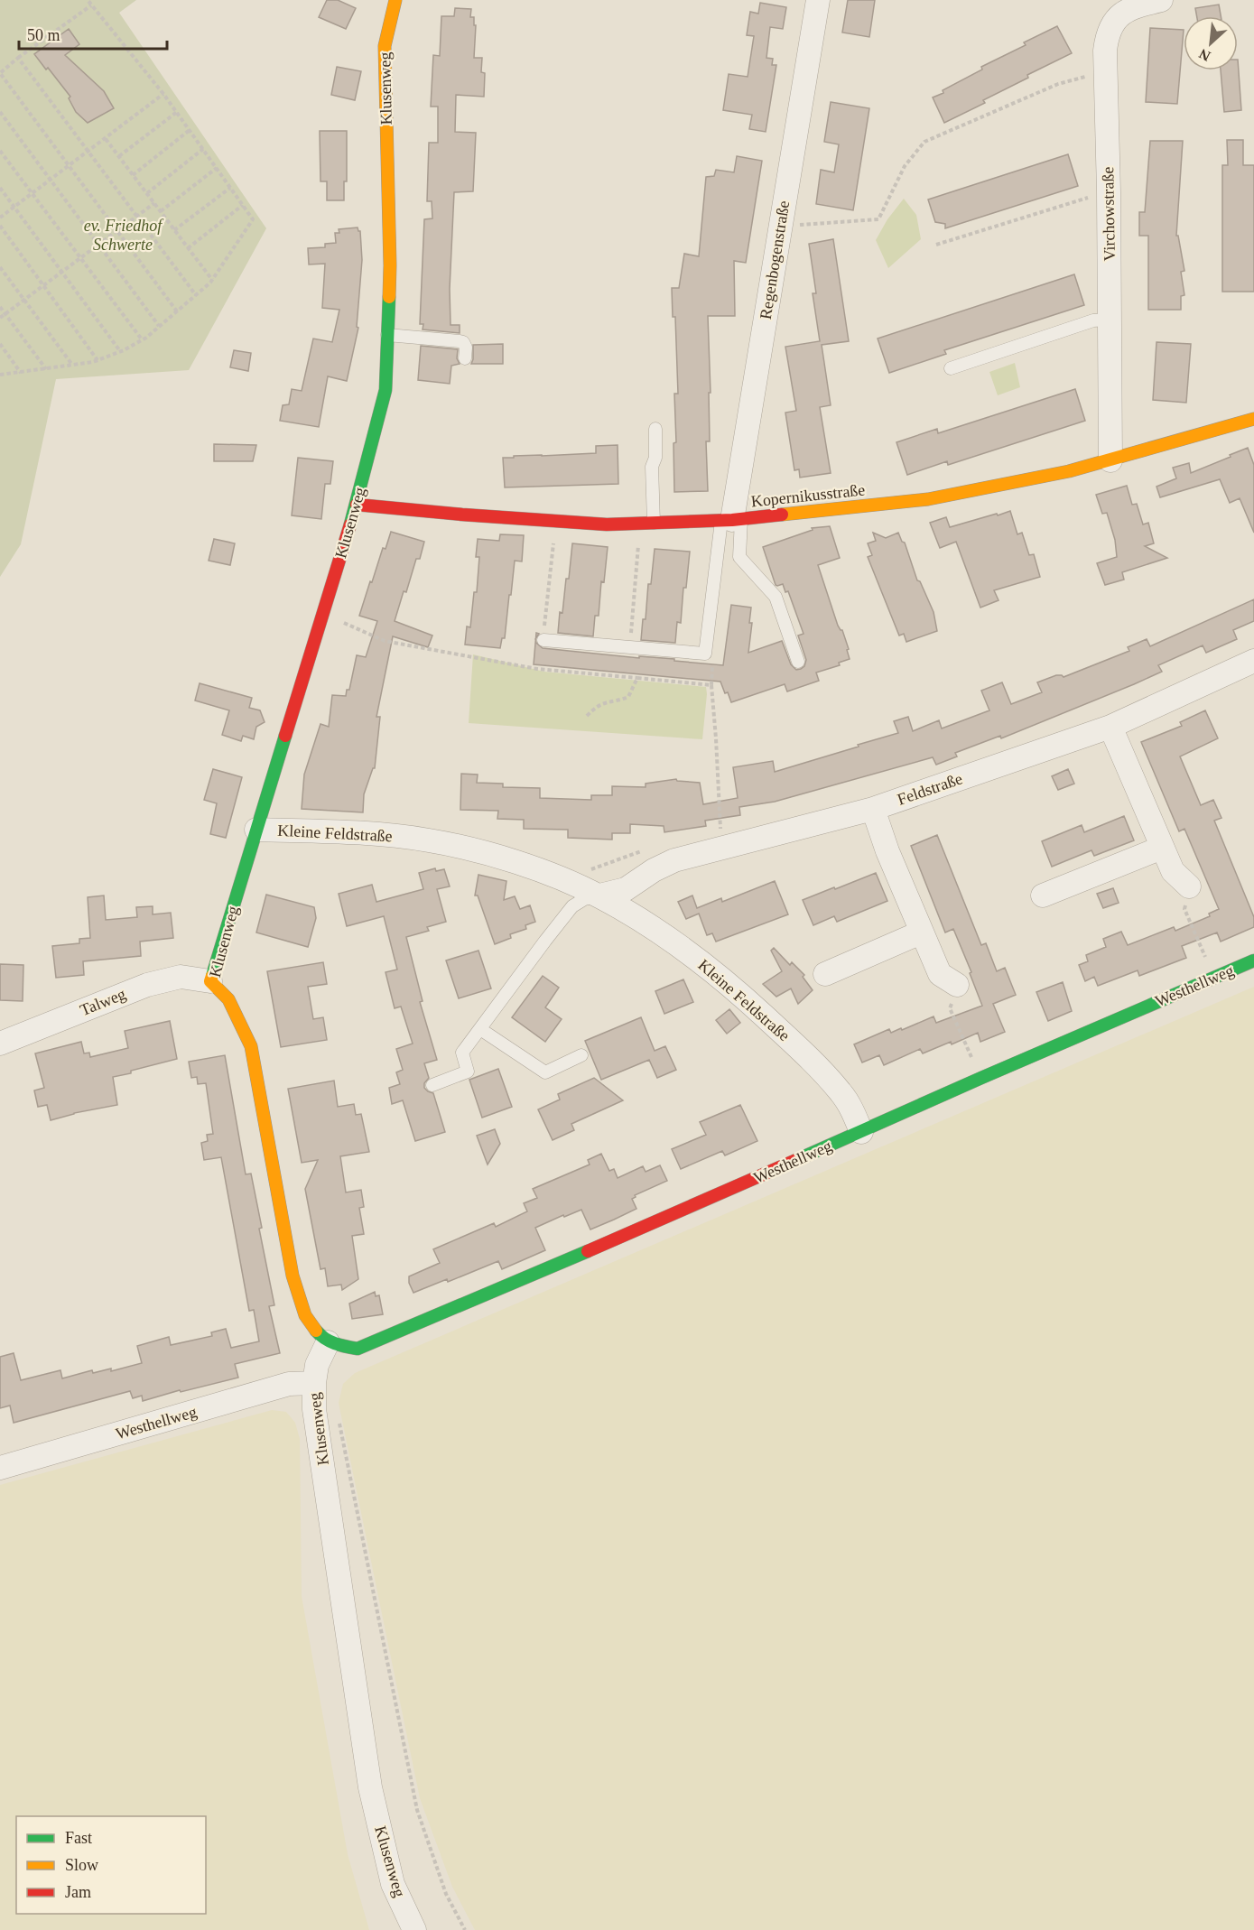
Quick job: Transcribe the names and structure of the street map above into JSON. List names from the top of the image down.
{
  "streets": {
    "street": [
      "Klusenweg",
      "Virchowstraße",
      "Regenbogenstraße",
      "Kopernikusstraße",
      "Feldstraße",
      "Kleine Feldstraße",
      "Westhellweg",
      "Talweg"
    ]
  },
  "crossings": [
    ["Klusenweg", "Kopernikusstraße"],
    ["Klusenweg", "Kleine Feldstraße"],
    ["Klusenweg", "Westhellweg"],
    ["Klusenweg", "Talweg"],
    ["Virchowstraße", "Kopernikusstraße"],
    ["Regenbogenstraße", "Kopernikusstraße"],
    ["Feldstraße", "Kleine Feldstraße"],
    ["Kleine Feldstraße", "Westhellweg"]
  ],
  "parks": ["ev. Friedhof Schwerte"],
  "legend": ["Fast", "Slow", "Jam"],
  "scale_bar": "50 m",
  "north": "bottom left"
}
